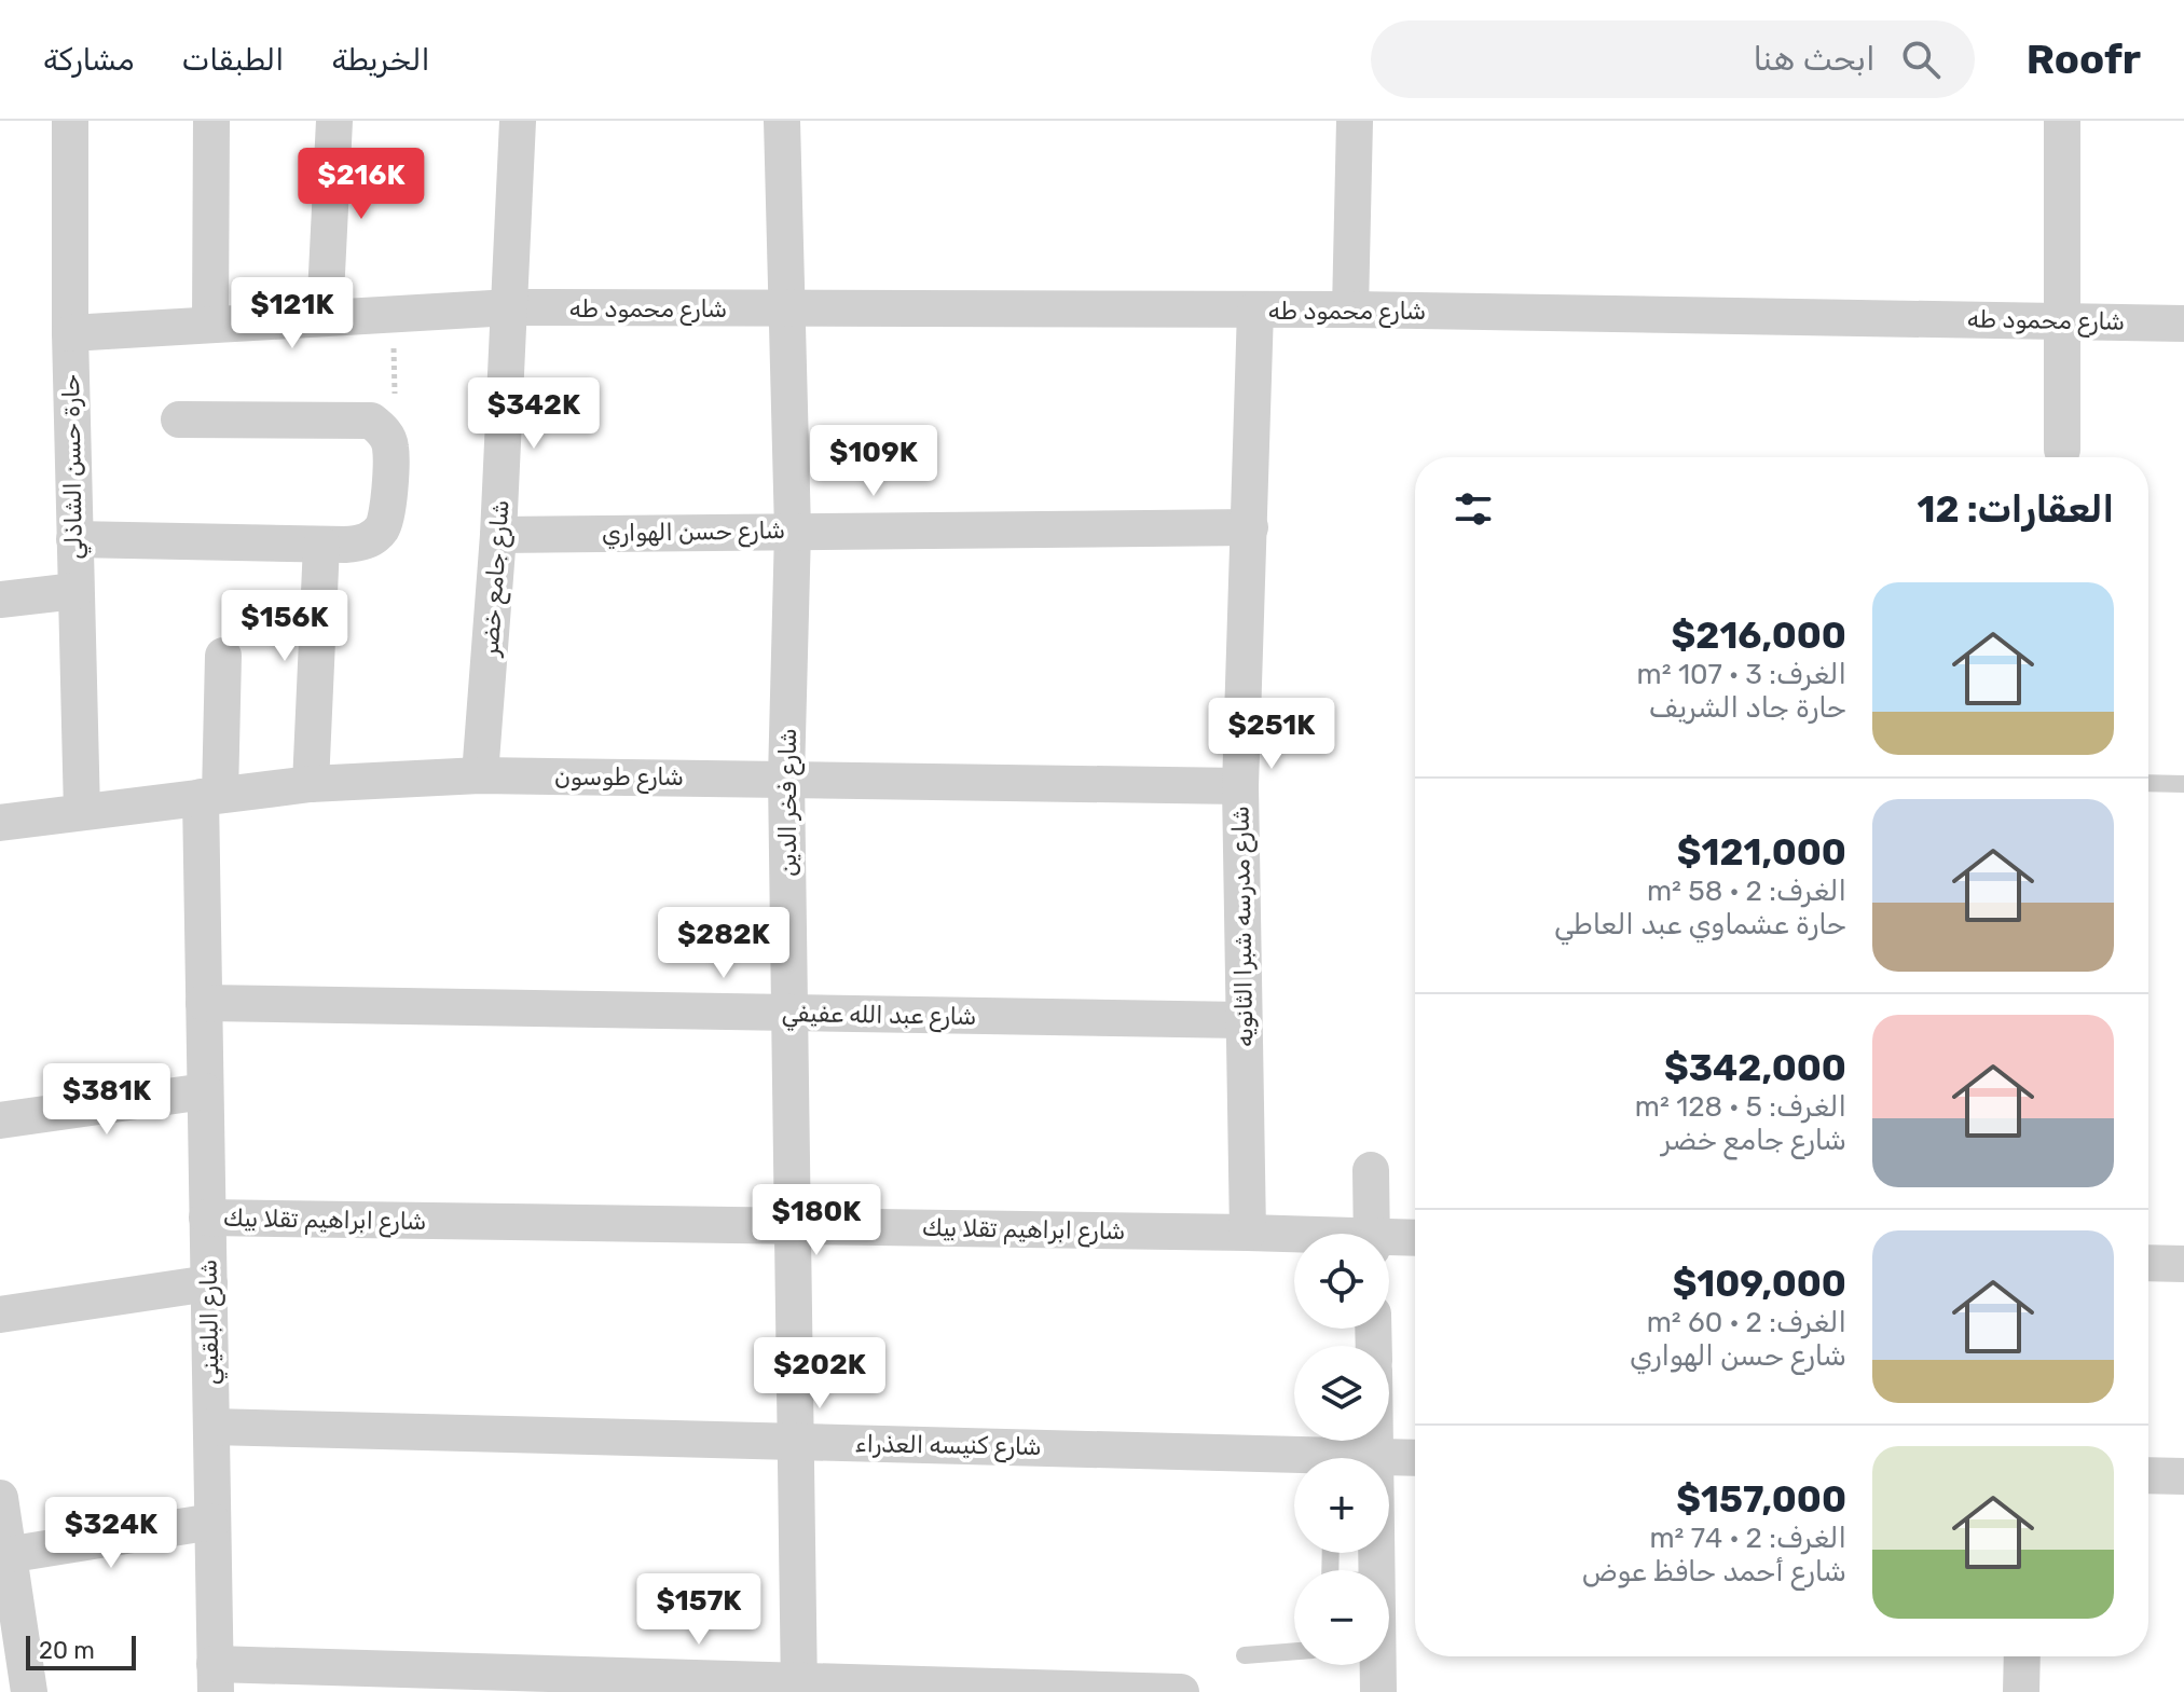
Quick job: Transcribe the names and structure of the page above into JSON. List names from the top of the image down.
{
  "streets": {
    "street": [
      "شارع محمود طه",
      "حارة حسن الشاذلي",
      "شارع حسن الهواري",
      "شارع جامع خضر",
      "شارع طوسون",
      "شارع فخر الدين",
      "شارع مدرسه شبرا الثانويه",
      "شارع عبد الله عفيفي",
      "شارع ابراهيم تقلا بيك",
      "شارع البلقيني",
      "شارع كنيسه العذراء"
    ]
  },
  "crossings": [
    ["شارع محمود طه", "حارة حسن الشاذلي"],
    ["شارع محمود طه", "شارع جامع خضر"],
    ["شارع محمود طه", "شارع فخر الدين"],
    ["شارع محمود طه", "شارع مدرسه شبرا الثانويه"],
    ["حارة حسن الشاذلي", "شارع طوسون"],
    ["شارع حسن الهواري", "شارع جامع خضر"],
    ["شارع حسن الهواري", "شارع فخر الدين"],
    ["شارع حسن الهواري", "شارع مدرسه شبرا الثانويه"],
    ["شارع جامع خضر", "شارع طوسون"],
    ["شارع طوسون", "شارع فخر الدين"],
    ["شارع طوسون", "شارع مدرسه شبرا الثانويه"],
    ["شارع طوسون", "شارع البلقيني"],
    ["شارع فخر الدين", "شارع عبد الله عفيفي"],
    ["شارع فخر الدين", "شارع ابراهيم تقلا بيك"],
    ["شارع فخر الدين", "شارع كنيسه العذراء"],
    ["شارع مدرسه شبرا الثانويه", "شارع عبد الله عفيفي"],
    ["شارع مدرسه شبرا الثانويه", "شارع ابراهيم تقلا بيك"],
    ["شارع عبد الله عفيفي", "شارع البلقيني"],
    ["شارع ابراهيم تقلا بيك", "شارع البلقيني"],
    ["شارع البلقيني", "شارع كنيسه العذراء"]
  ],
  "scale_bar": "20 m",
  "page": {
    "header": "Roofr",
    "search": "ابحث هنا",
    "nav": ["الخريطة", "الطبقات", "مشاركة"],
    "price": [
      "$216K",
      "$121K",
      "$342K",
      "$109K",
      "$156K",
      "$251K",
      "$282K",
      "$381K",
      "$180K",
      "$202K",
      "$324K",
      "$157K"
    ],
    "heading": "العقارات: 12",
    "list": [
      {
        "name": "$216,000",
        "note": "الغرف: 3 · 107 m² · حارة جاد الشريف"
      },
      {
        "name": "$121,000",
        "note": "الغرف: 2 · 58 m² · حارة عشماوي عبد العاطي"
      },
      {
        "name": "$342,000",
        "note": "الغرف: 5 · 128 m² · شارع جامع خضر"
      },
      {
        "name": "$109,000",
        "note": "الغرف: 2 · 60 m² · شارع حسن الهواري"
      },
      {
        "name": "$157,000",
        "note": "الغرف: 2 · 74 m² · شارع أحمد حافظ عوض"
      }
    ],
    "map_buttons": ["+", "−"],
    "scale": "20 m"
  }
}
